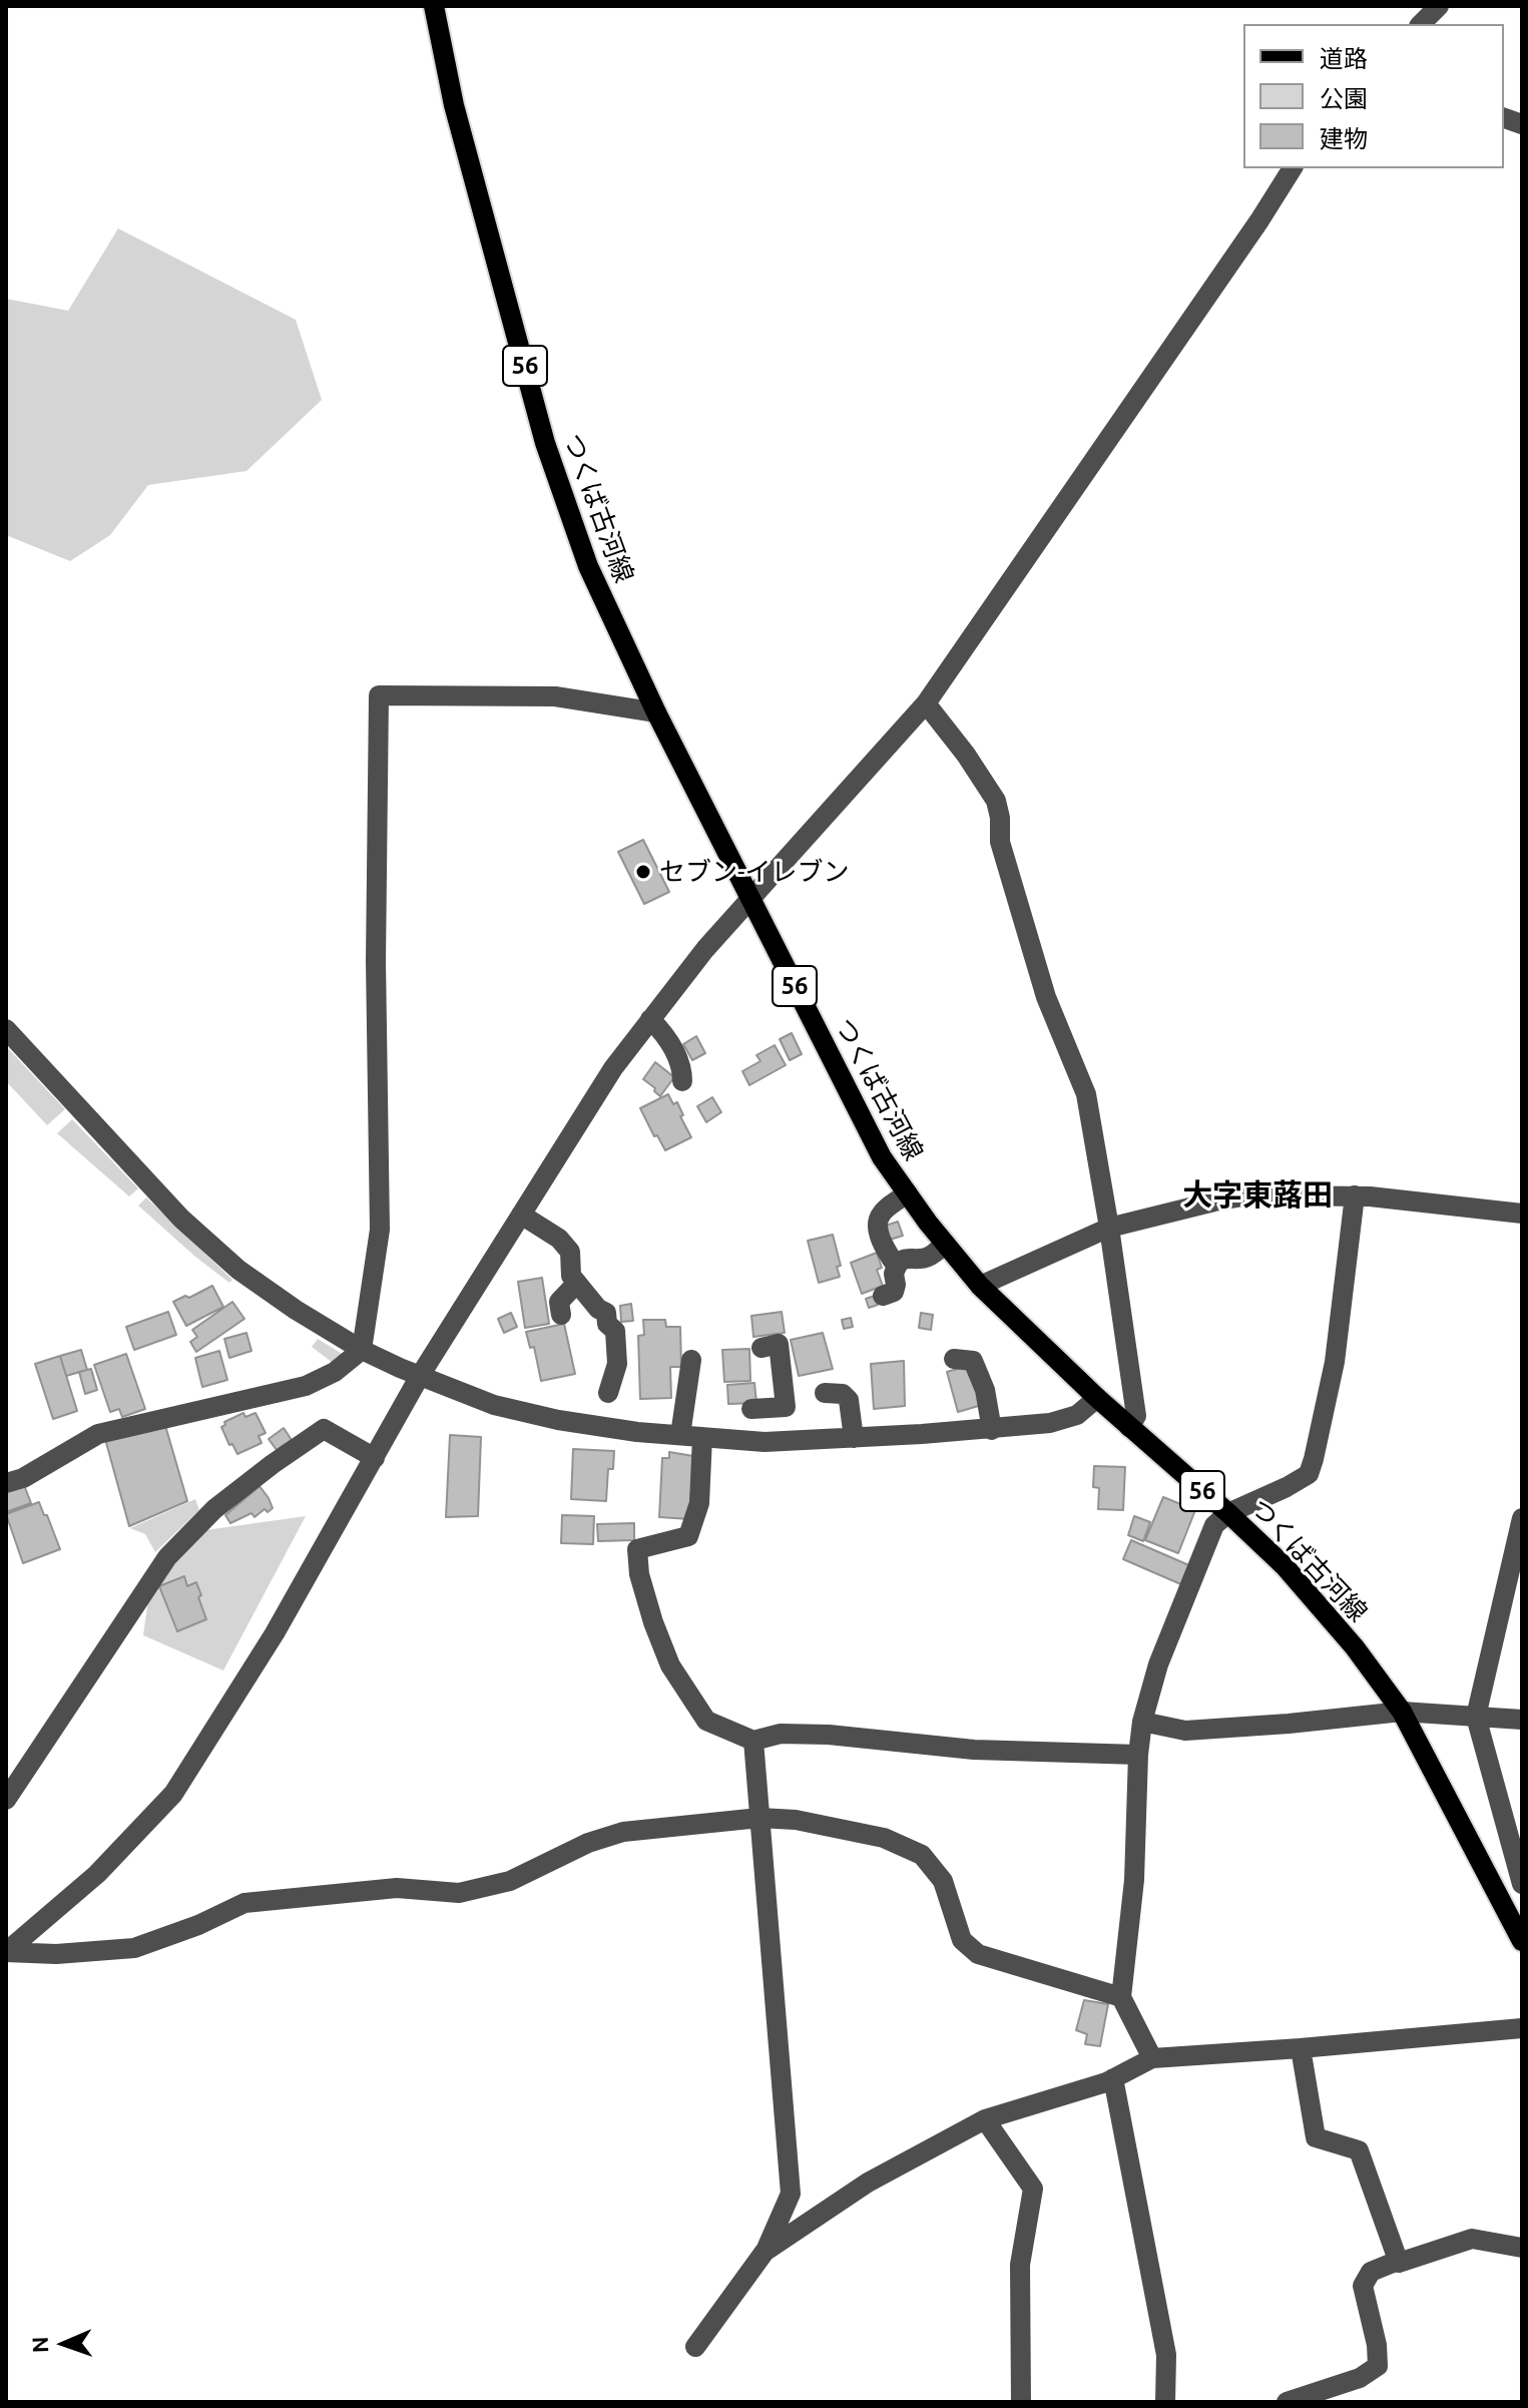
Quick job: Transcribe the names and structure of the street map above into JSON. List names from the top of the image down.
{
  "streets": {
    "main road": ["56", "つくば古河線"]
  },
  "districts": ["大字東蕗田"],
  "places": ["セブン-イレブン"],
  "legend": ["道路", "公園", "建物"],
  "north": "left"
}
